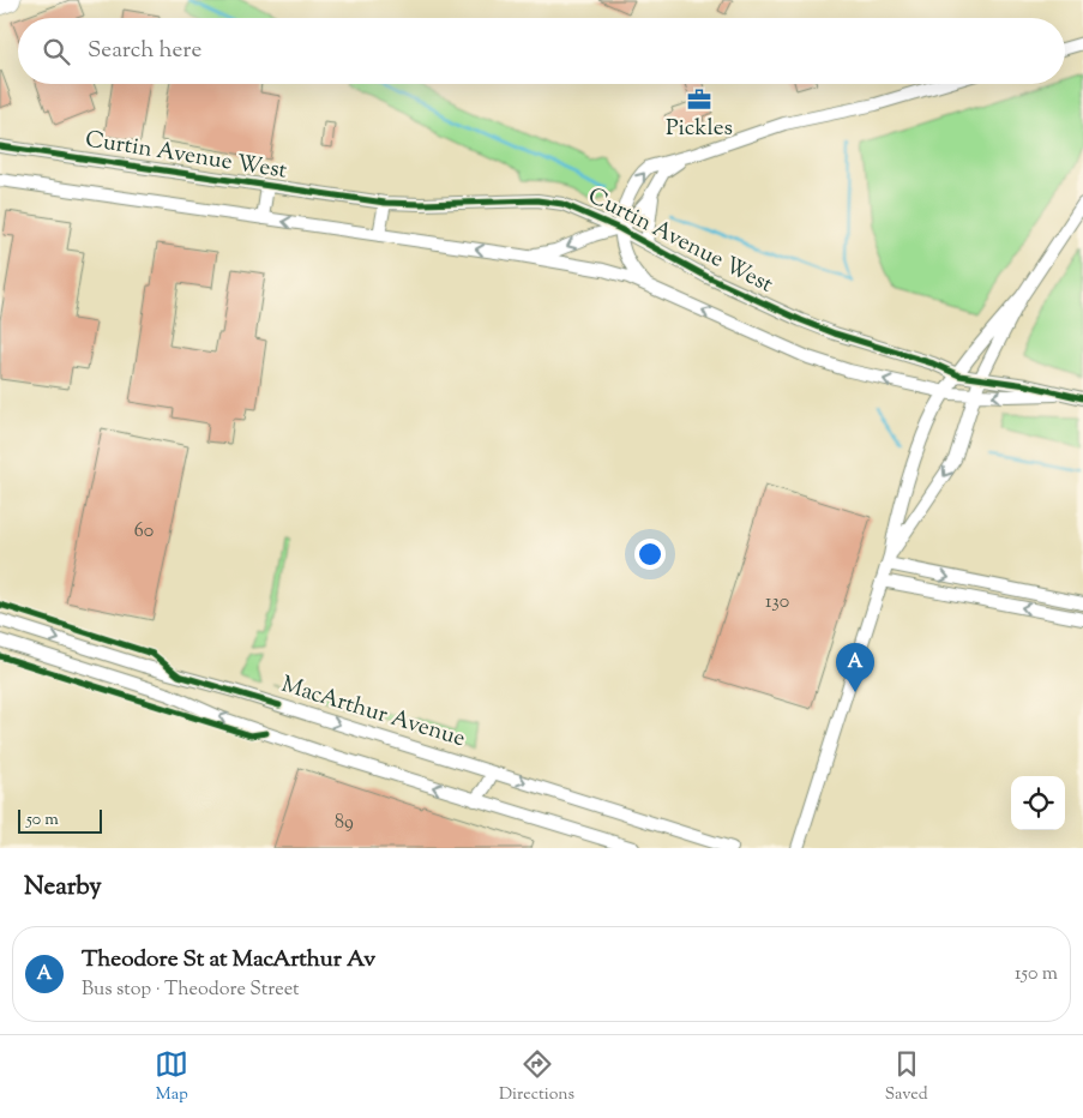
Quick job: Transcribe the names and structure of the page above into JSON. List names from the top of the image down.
{
  "streets": {
    "street": ["Curtin Avenue West", "MacArthur Avenue"]
  },
  "places": {
    "office": ["Pickles"]
  },
  "house_numbers": ["60", "130", "89"],
  "scale_bar": "50 m",
  "page": {
    "search": "Search here",
    "pins": "A",
    "scale": "50 m",
    "heading": "Nearby",
    "list": [
      {
        "mark": "A",
        "name": "Theodore St at MacArthur Av",
        "note": "Bus stop · Theodore Street",
        "value": "150 m"
      }
    ],
    "nav": ["Map", "Directions", "Saved"]
  }
}
